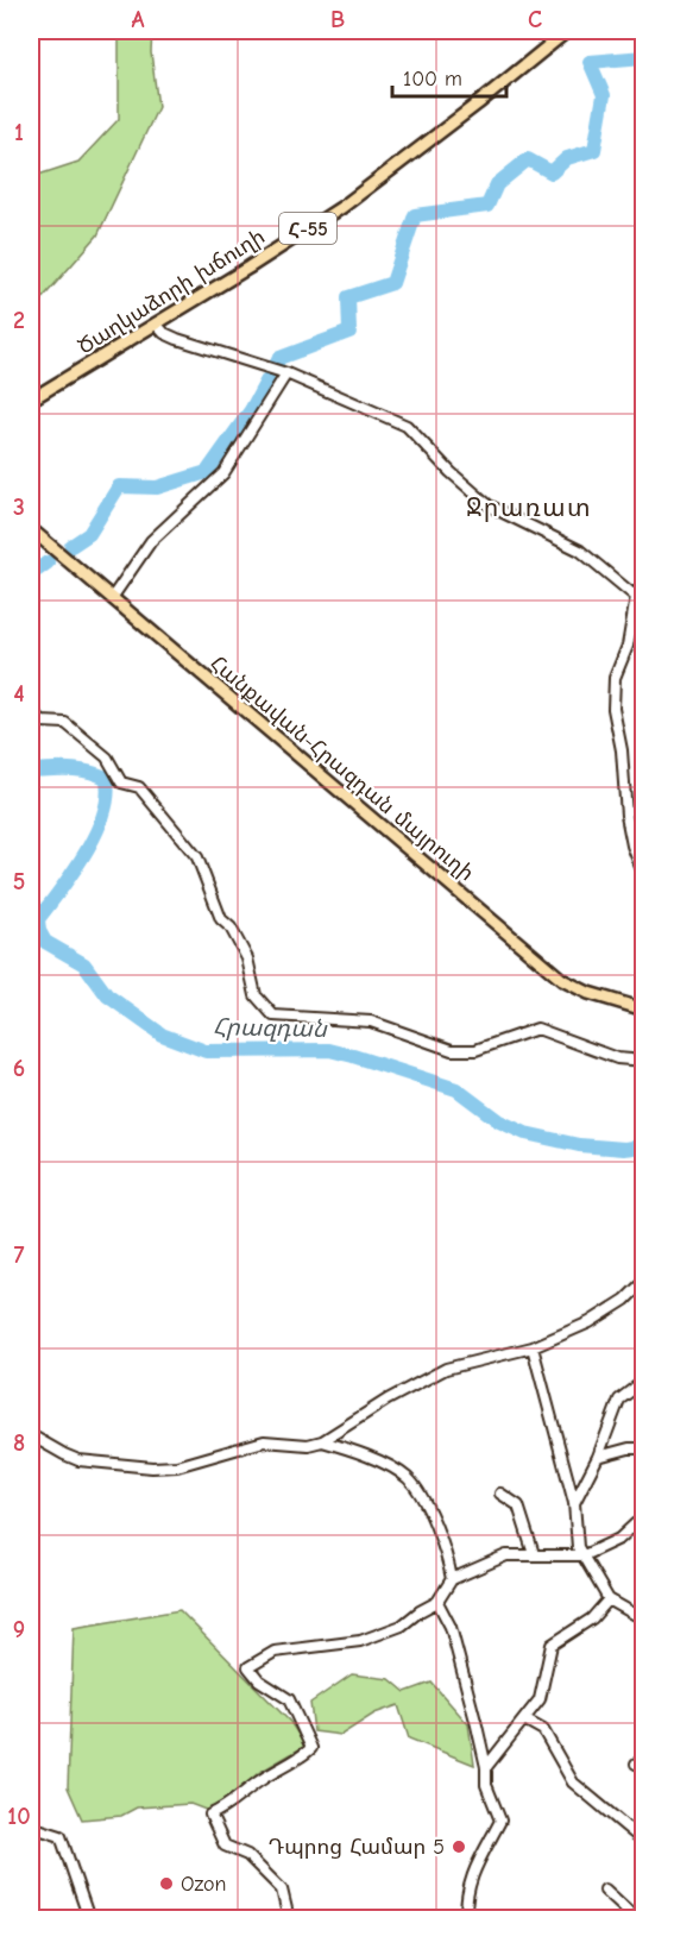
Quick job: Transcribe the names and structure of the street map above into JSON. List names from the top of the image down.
{
  "streets": {
    "main road": ["Հ-55", "Ծաղկաձորի խճուղի", "Հանքավան-Հրազդան մայրուղի"]
  },
  "districts": ["Ջրառատ"],
  "water": ["Հրազդան"],
  "places": ["Դպրոց Համար 5", "Ozon"],
  "scale_bar": "100 m",
  "grid": {
    "columns": ["A", "B", "C"],
    "rows": [
      "1",
      "2",
      "3",
      "4",
      "5",
      "6",
      "7",
      "8",
      "9",
      "10"
    ]
  }
}
